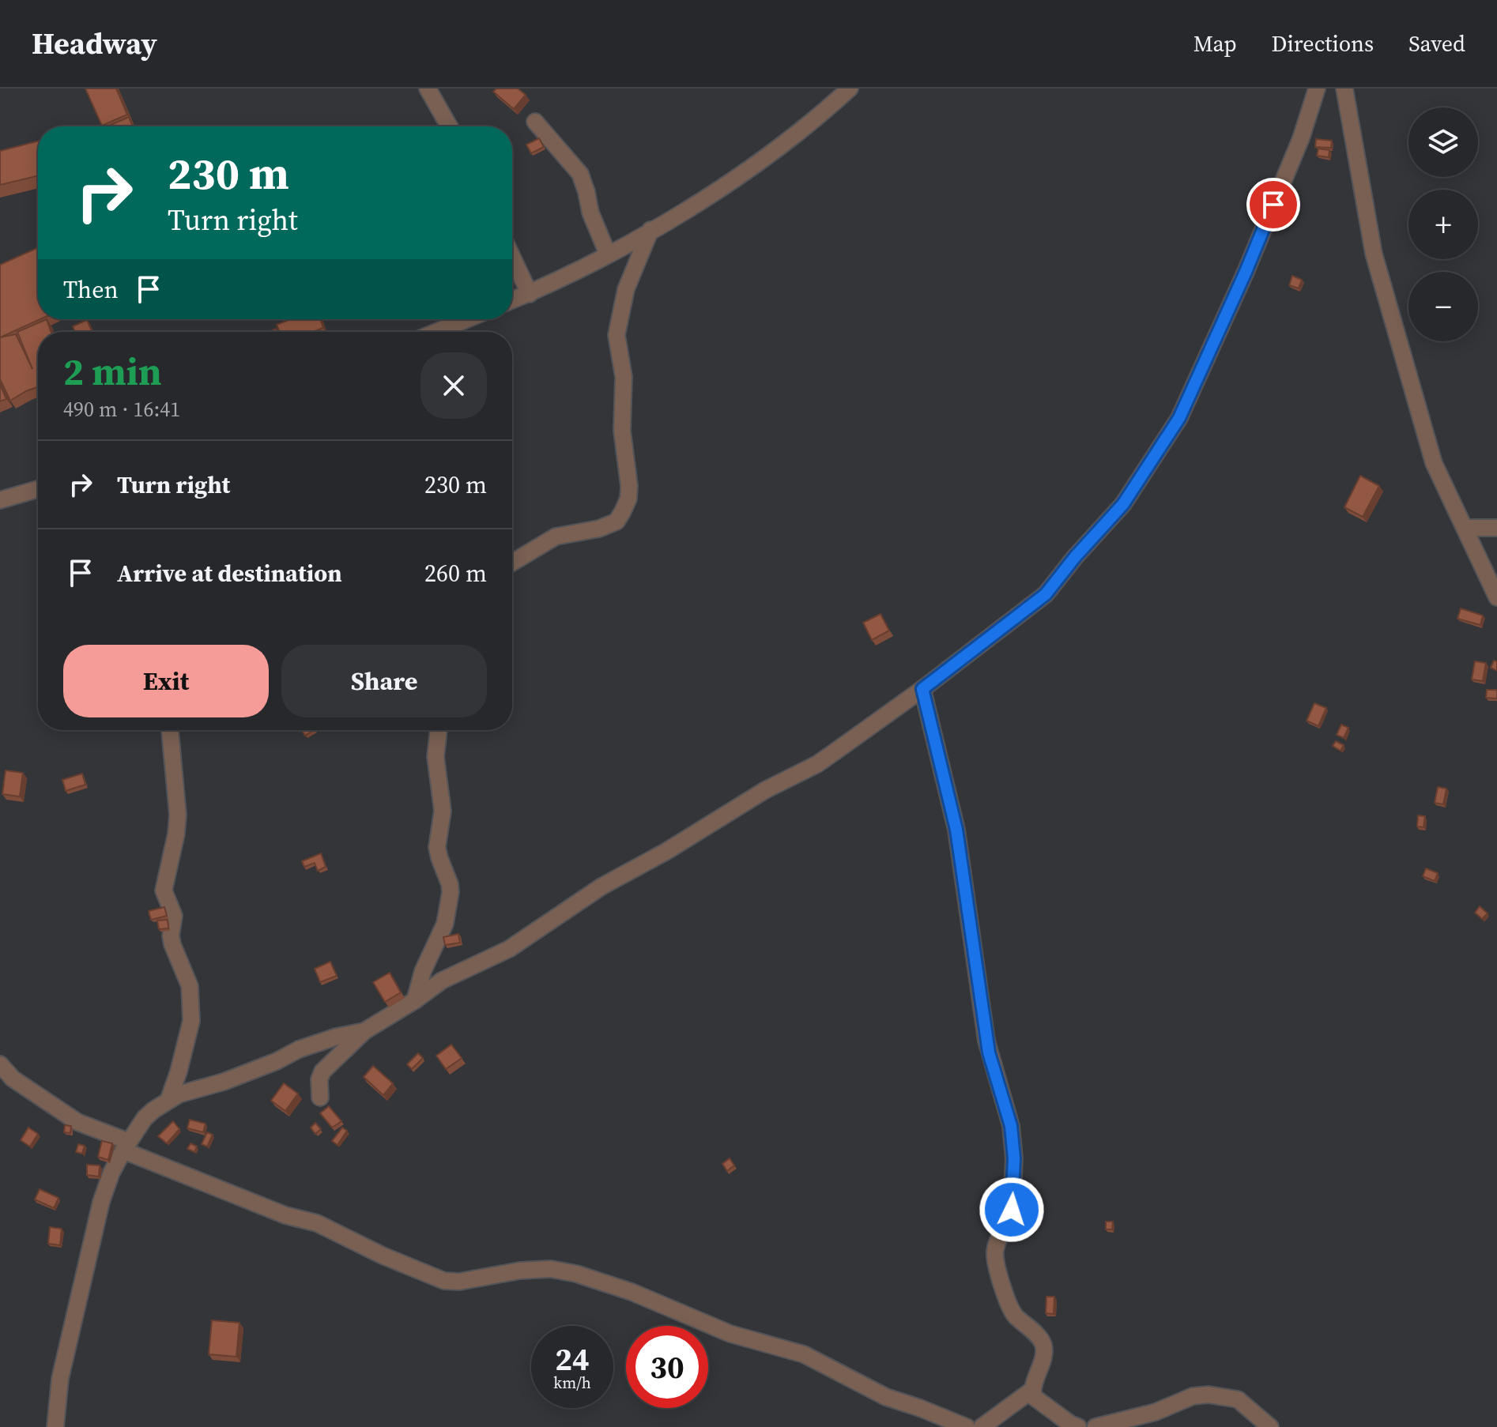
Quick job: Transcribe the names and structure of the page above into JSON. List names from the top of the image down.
{
  "page": {
    "header": "Headway",
    "nav": ["Map", "Directions", "Saved"],
    "map_buttons": ["+", "−"],
    "turn": ["230 m", "Turn right"],
    "then": "Then",
    "heading": ["2 min", "490 m · 16:41"],
    "list": [
      {
        "name": "Turn right",
        "value": "230 m"
      },
      {
        "name": "Arrive at destination",
        "value": "260 m"
      }
    ],
    "buttons": ["Exit", "Share"],
    "speed": "24 km/h",
    "limit": "30"
  }
}
